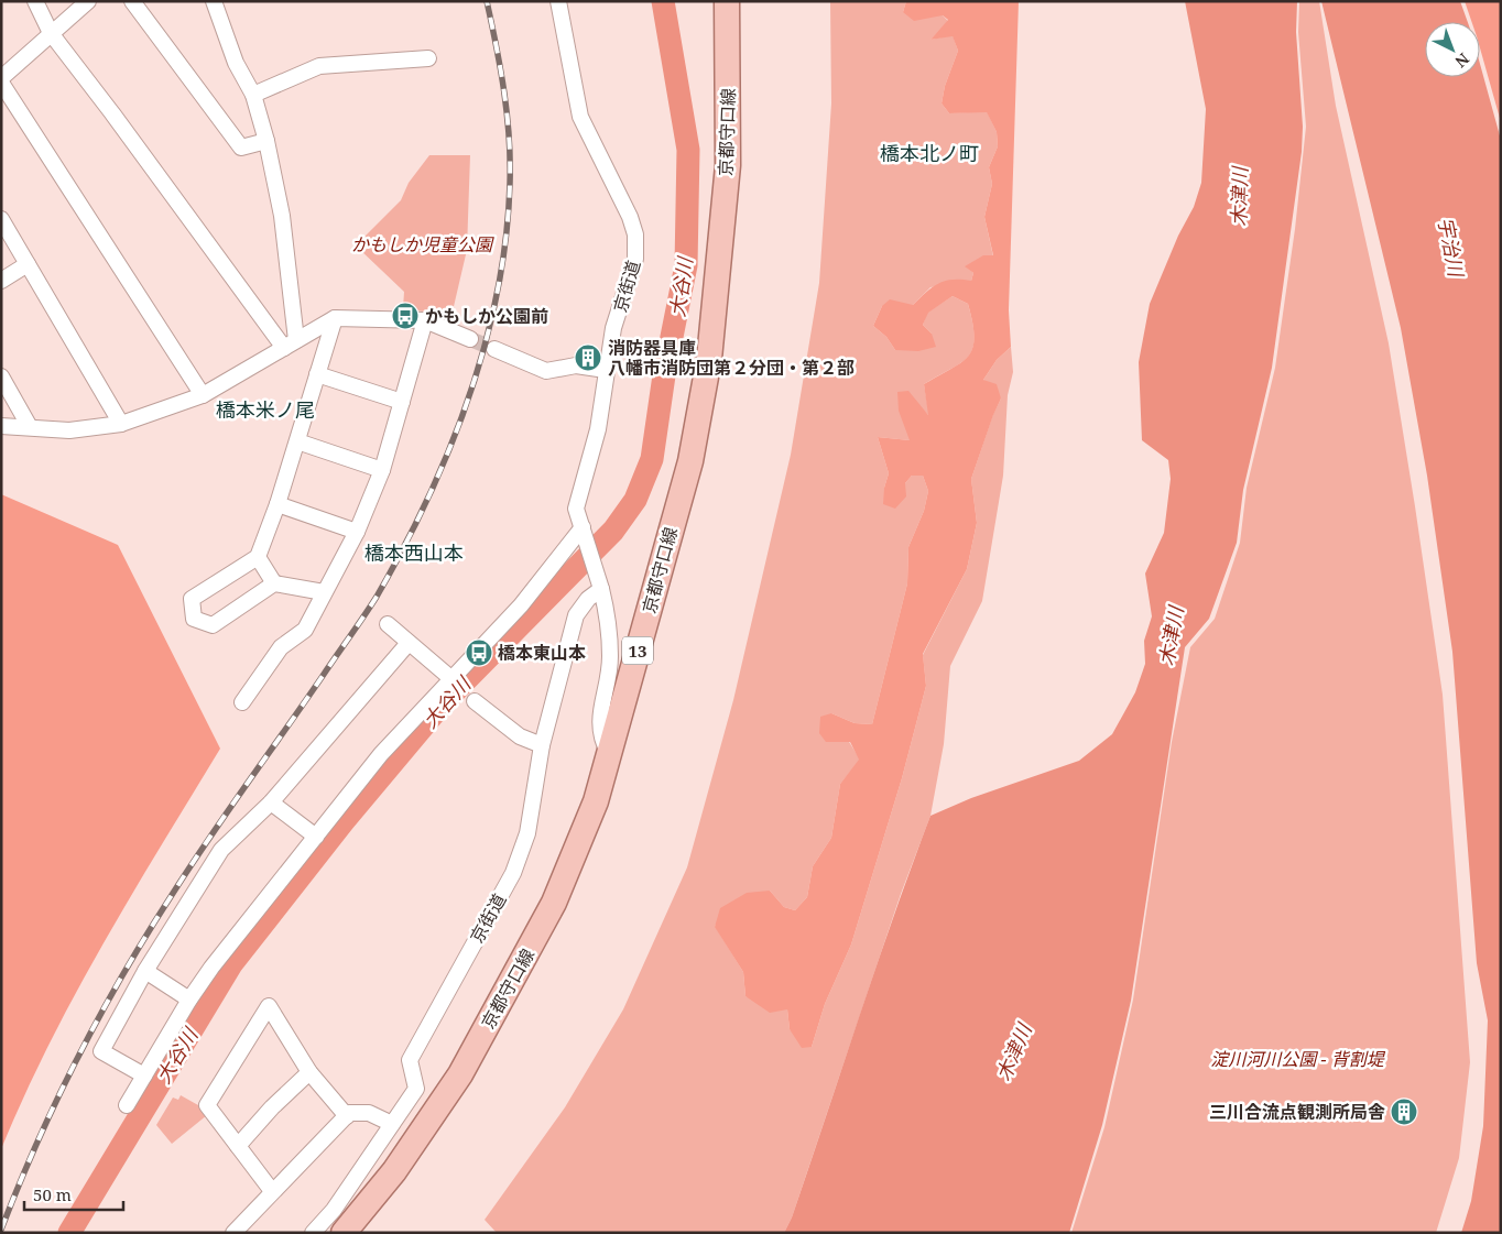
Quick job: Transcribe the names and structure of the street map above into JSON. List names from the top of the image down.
{
  "streets": {
    "main road": ["京都守口線", "13"],
    "street": ["京街道"]
  },
  "crossings": [
    ["京都守口線", "京街道"]
  ],
  "districts": ["橋本北ノ町", "橋本米ノ尾", "橋本西山本"],
  "water": ["木津川", "宇治川", "大谷川"],
  "parks": ["かもしか児童公園", "淀川河川公園 - 背割堤"],
  "places": {
    "bus stop": ["かもしか公園前", "橋本東山本"],
    "building": ["消防器具庫 八幡市消防団第２分団・第２部", "三川合流点観測所局舎"]
  },
  "scale_bar": "50 m",
  "north": "bottom right"
}
